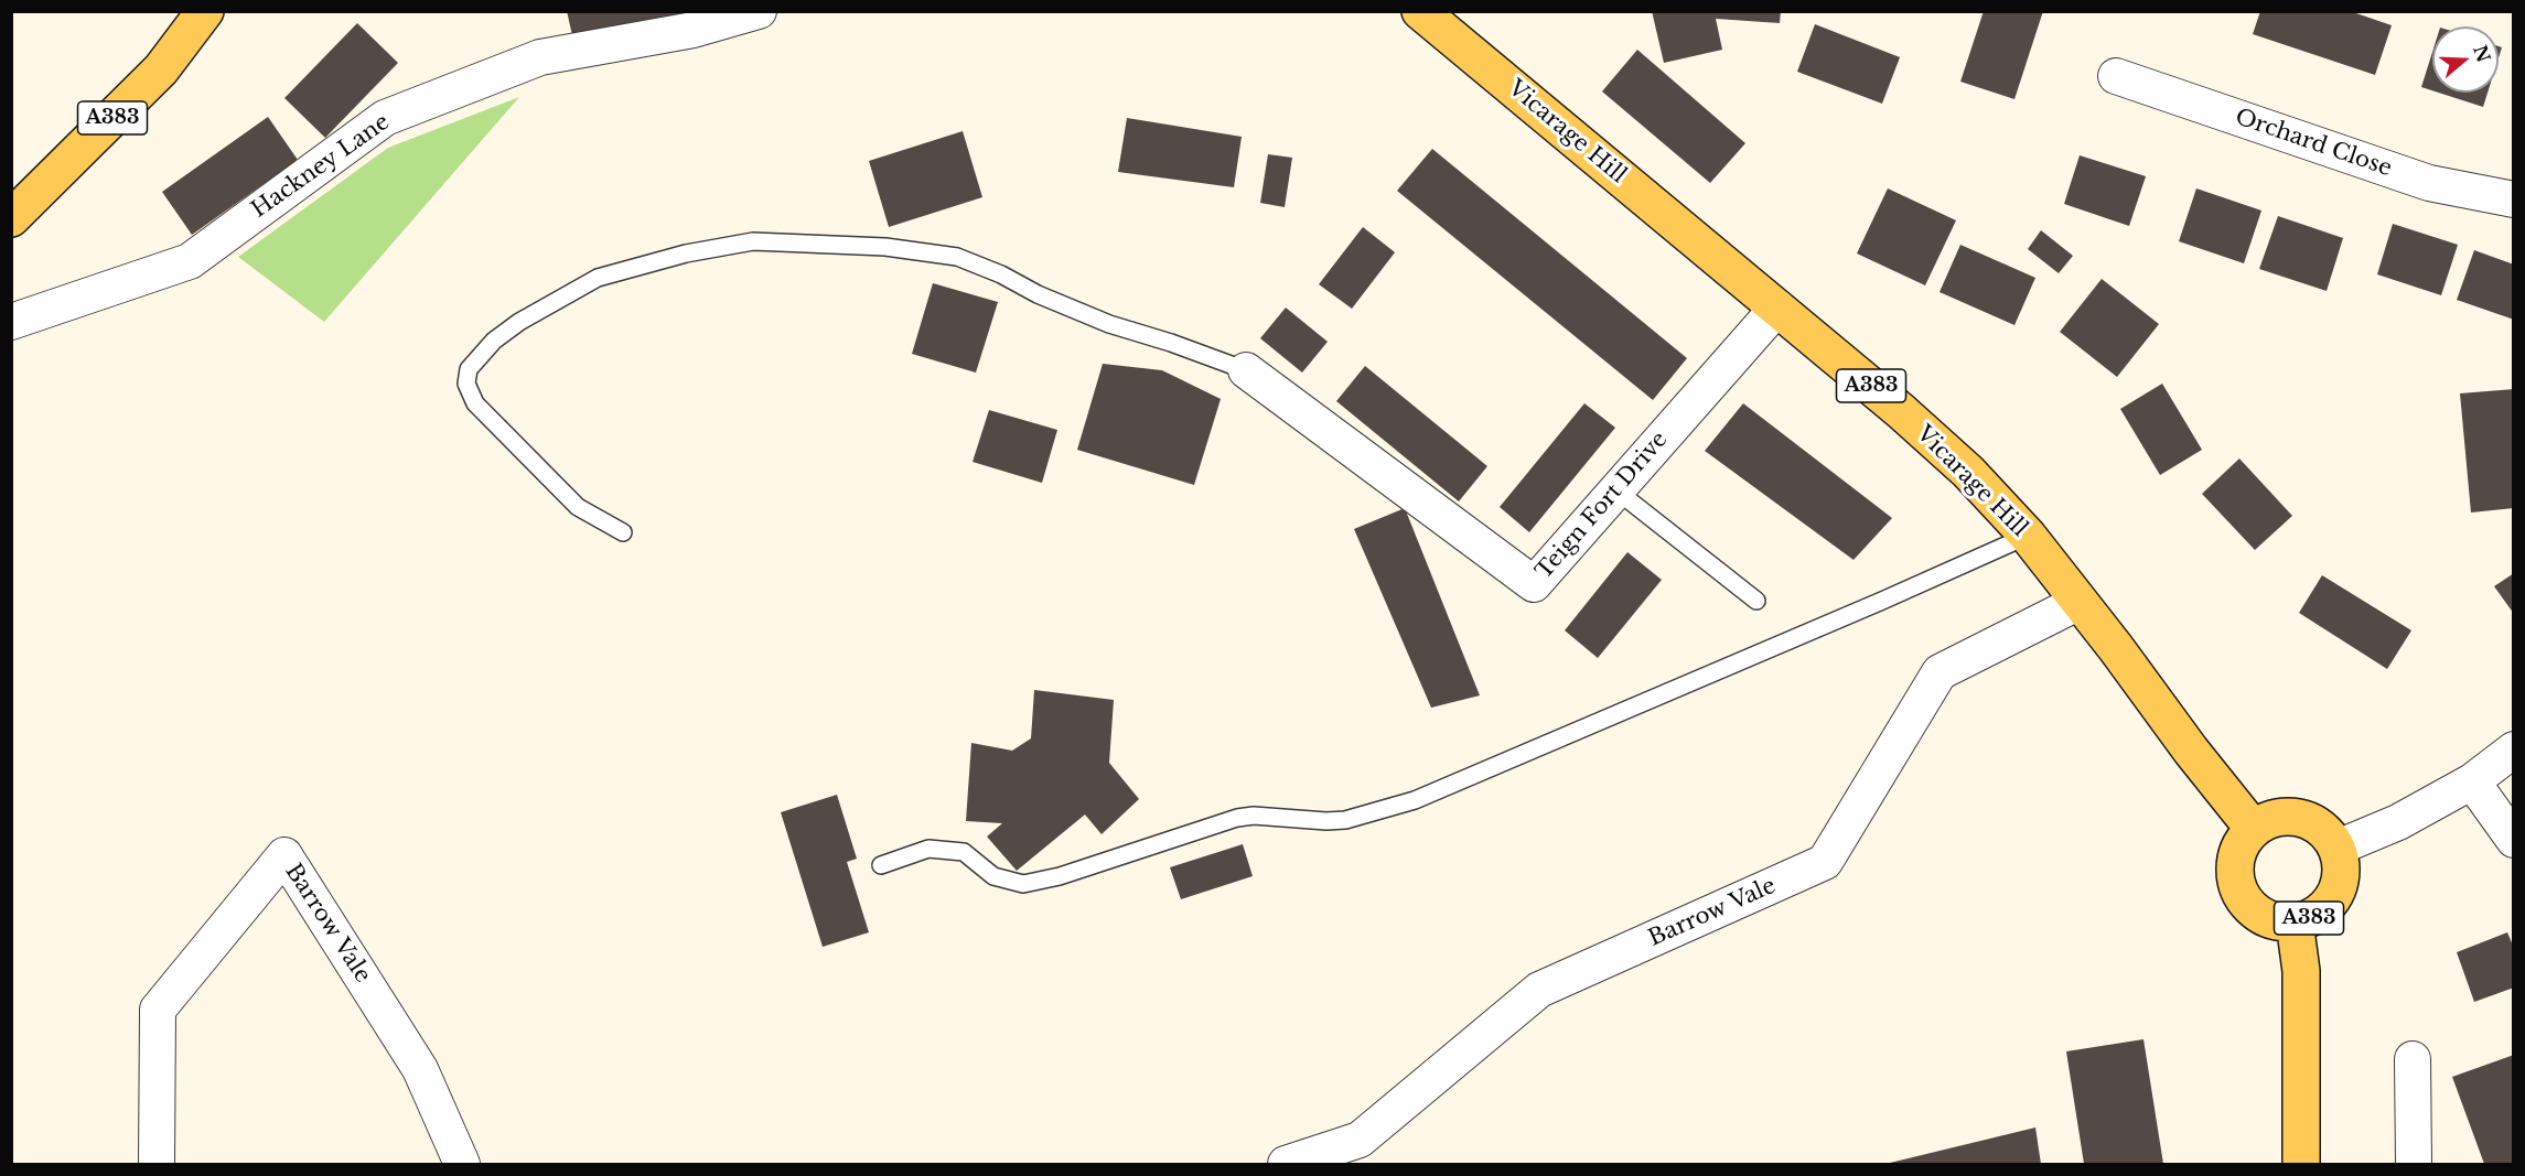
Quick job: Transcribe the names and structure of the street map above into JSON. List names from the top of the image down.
{
  "streets": {
    "main road": ["A383", "Vicarage Hill"],
    "street": [
      "Orchard Close",
      "Hackney Lane",
      "Teign Fort Drive",
      "Barrow Vale"
    ]
  },
  "crossings": [
    ["A383", "Vicarage Hill"],
    ["Vicarage Hill", "Teign Fort Drive"],
    ["Vicarage Hill", "Barrow Vale"]
  ],
  "north": "right"
}
